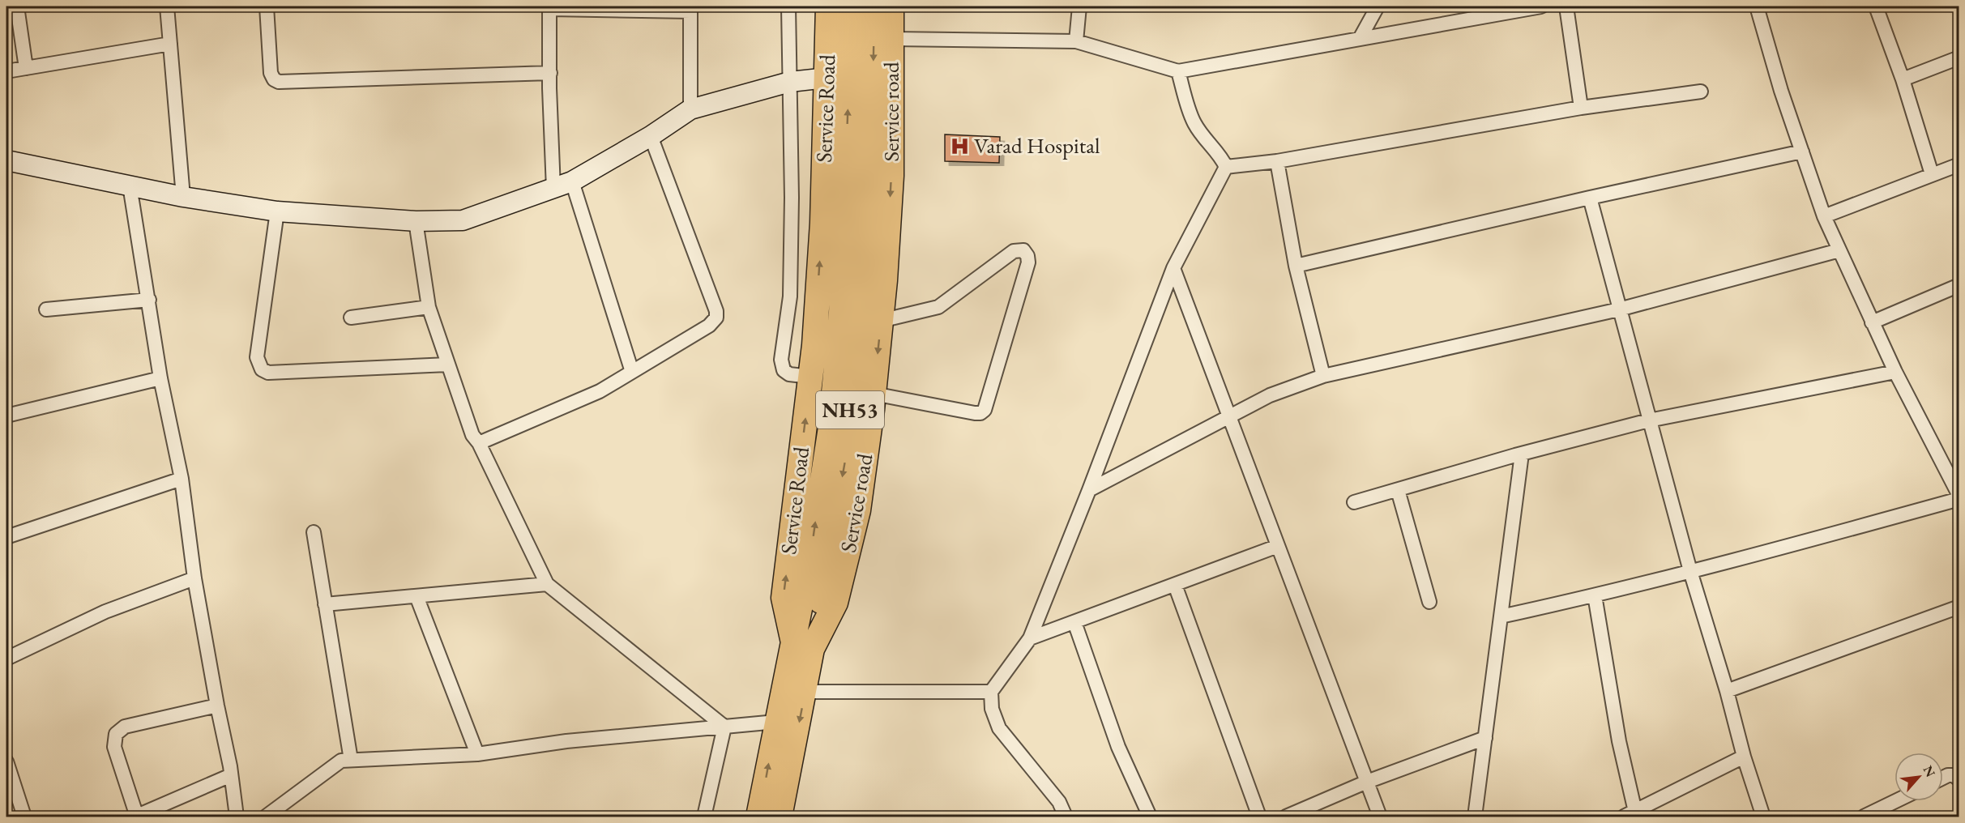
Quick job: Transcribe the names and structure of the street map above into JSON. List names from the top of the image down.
{
  "streets": {
    "highway": ["Service Road", "Service road", "NH53"]
  },
  "crossings": [
    ["Service Road", "Service road"],
    ["Service Road", "NH53"],
    ["Service road", "NH53"]
  ],
  "places": {
    "hospital": ["Varad Hospital"]
  },
  "north": "top right"
}
